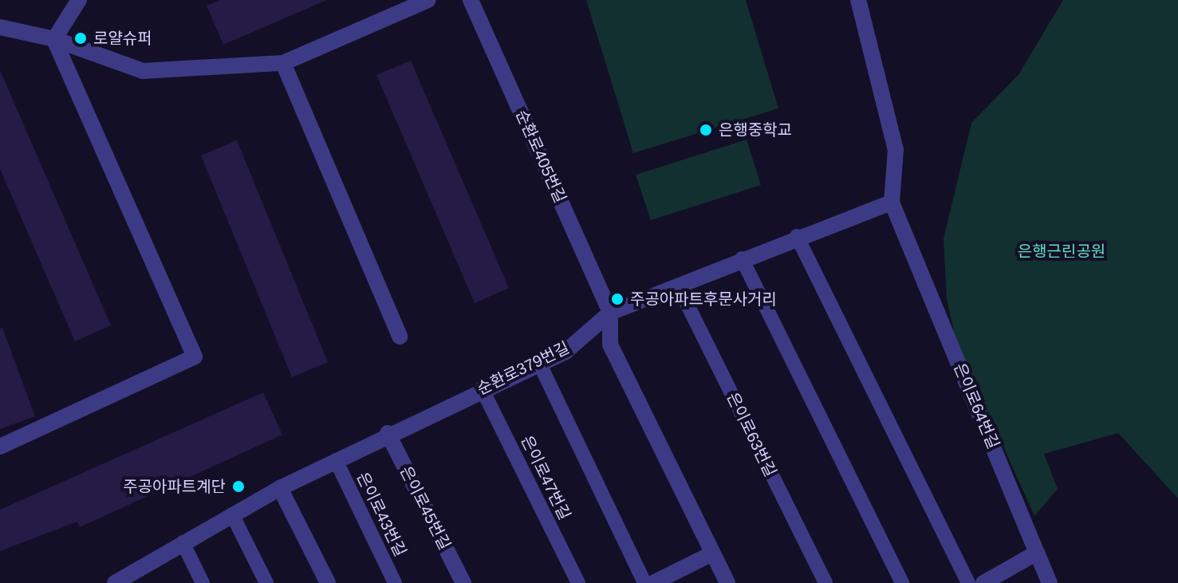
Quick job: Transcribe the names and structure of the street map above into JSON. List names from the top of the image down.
{
  "streets": {
    "street": [
      "순환로405번길",
      "순환로379번길",
      "은이로64번길",
      "은이로45번길"
    ],
    "lane": ["은이로63번길", "은이로47번길", "은이로43번길"]
  },
  "crossings": [
    ["순환로405번길", "순환로379번길"],
    ["순환로379번길", "은이로64번길"],
    ["순환로379번길", "은이로63번길"],
    ["순환로379번길", "은이로47번길"],
    ["순환로379번길", "은이로45번길"],
    ["순환로379번길", "은이로43번길"]
  ],
  "parks": ["은행근린공원"],
  "places": [
    "로얄슈퍼",
    "은행중학교",
    "주공아파트후문사거리",
    "주공아파트계단"
  ]
}
